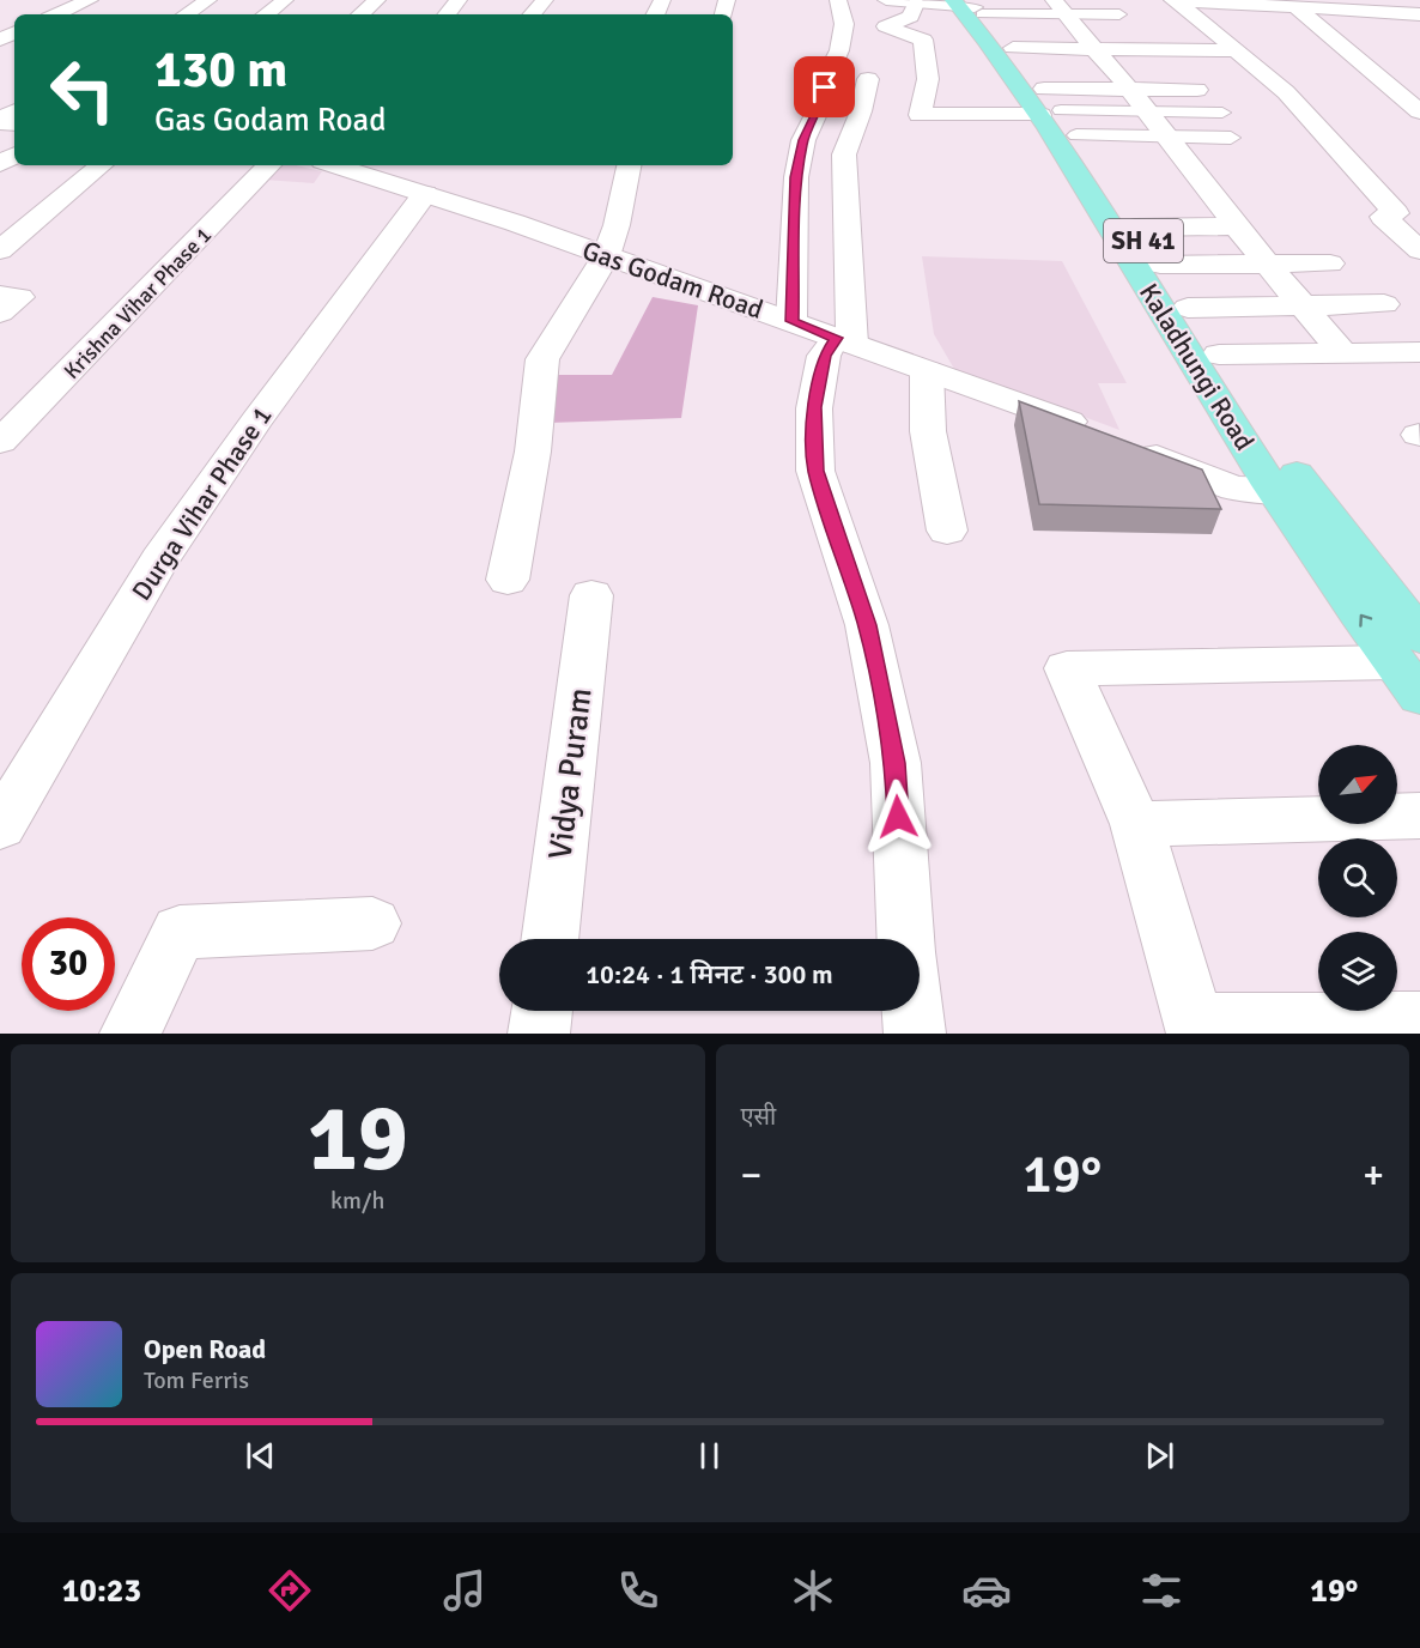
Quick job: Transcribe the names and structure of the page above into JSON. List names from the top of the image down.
{
  "streets": {
    "main road": ["SH 41", "Kaladhungi Road"],
    "street": [
      "Gas Godam Road",
      "Krishna Vihar Phase 1",
      "Durga Vihar Phase 1",
      "Vidya Puram"
    ]
  },
  "crossings": [
    ["Gas Godam Road", "Kaladhungi Road"],
    ["Gas Godam Road", "Durga Vihar Phase 1"]
  ],
  "north": "top right",
  "page": {
    "turn": ["130 m", "Gas Godam Road"],
    "limit": "30",
    "trip": "10:24 · 1 मिनट · 300 m",
    "tile": [
      ["19", "km/h"],
      "एसी"
    ],
    "heat": ["−", "19°", "+"],
    "song": ["Open Road", "Tom Ferris"],
    "tabs": ["10:23", "19°"]
  }
}
